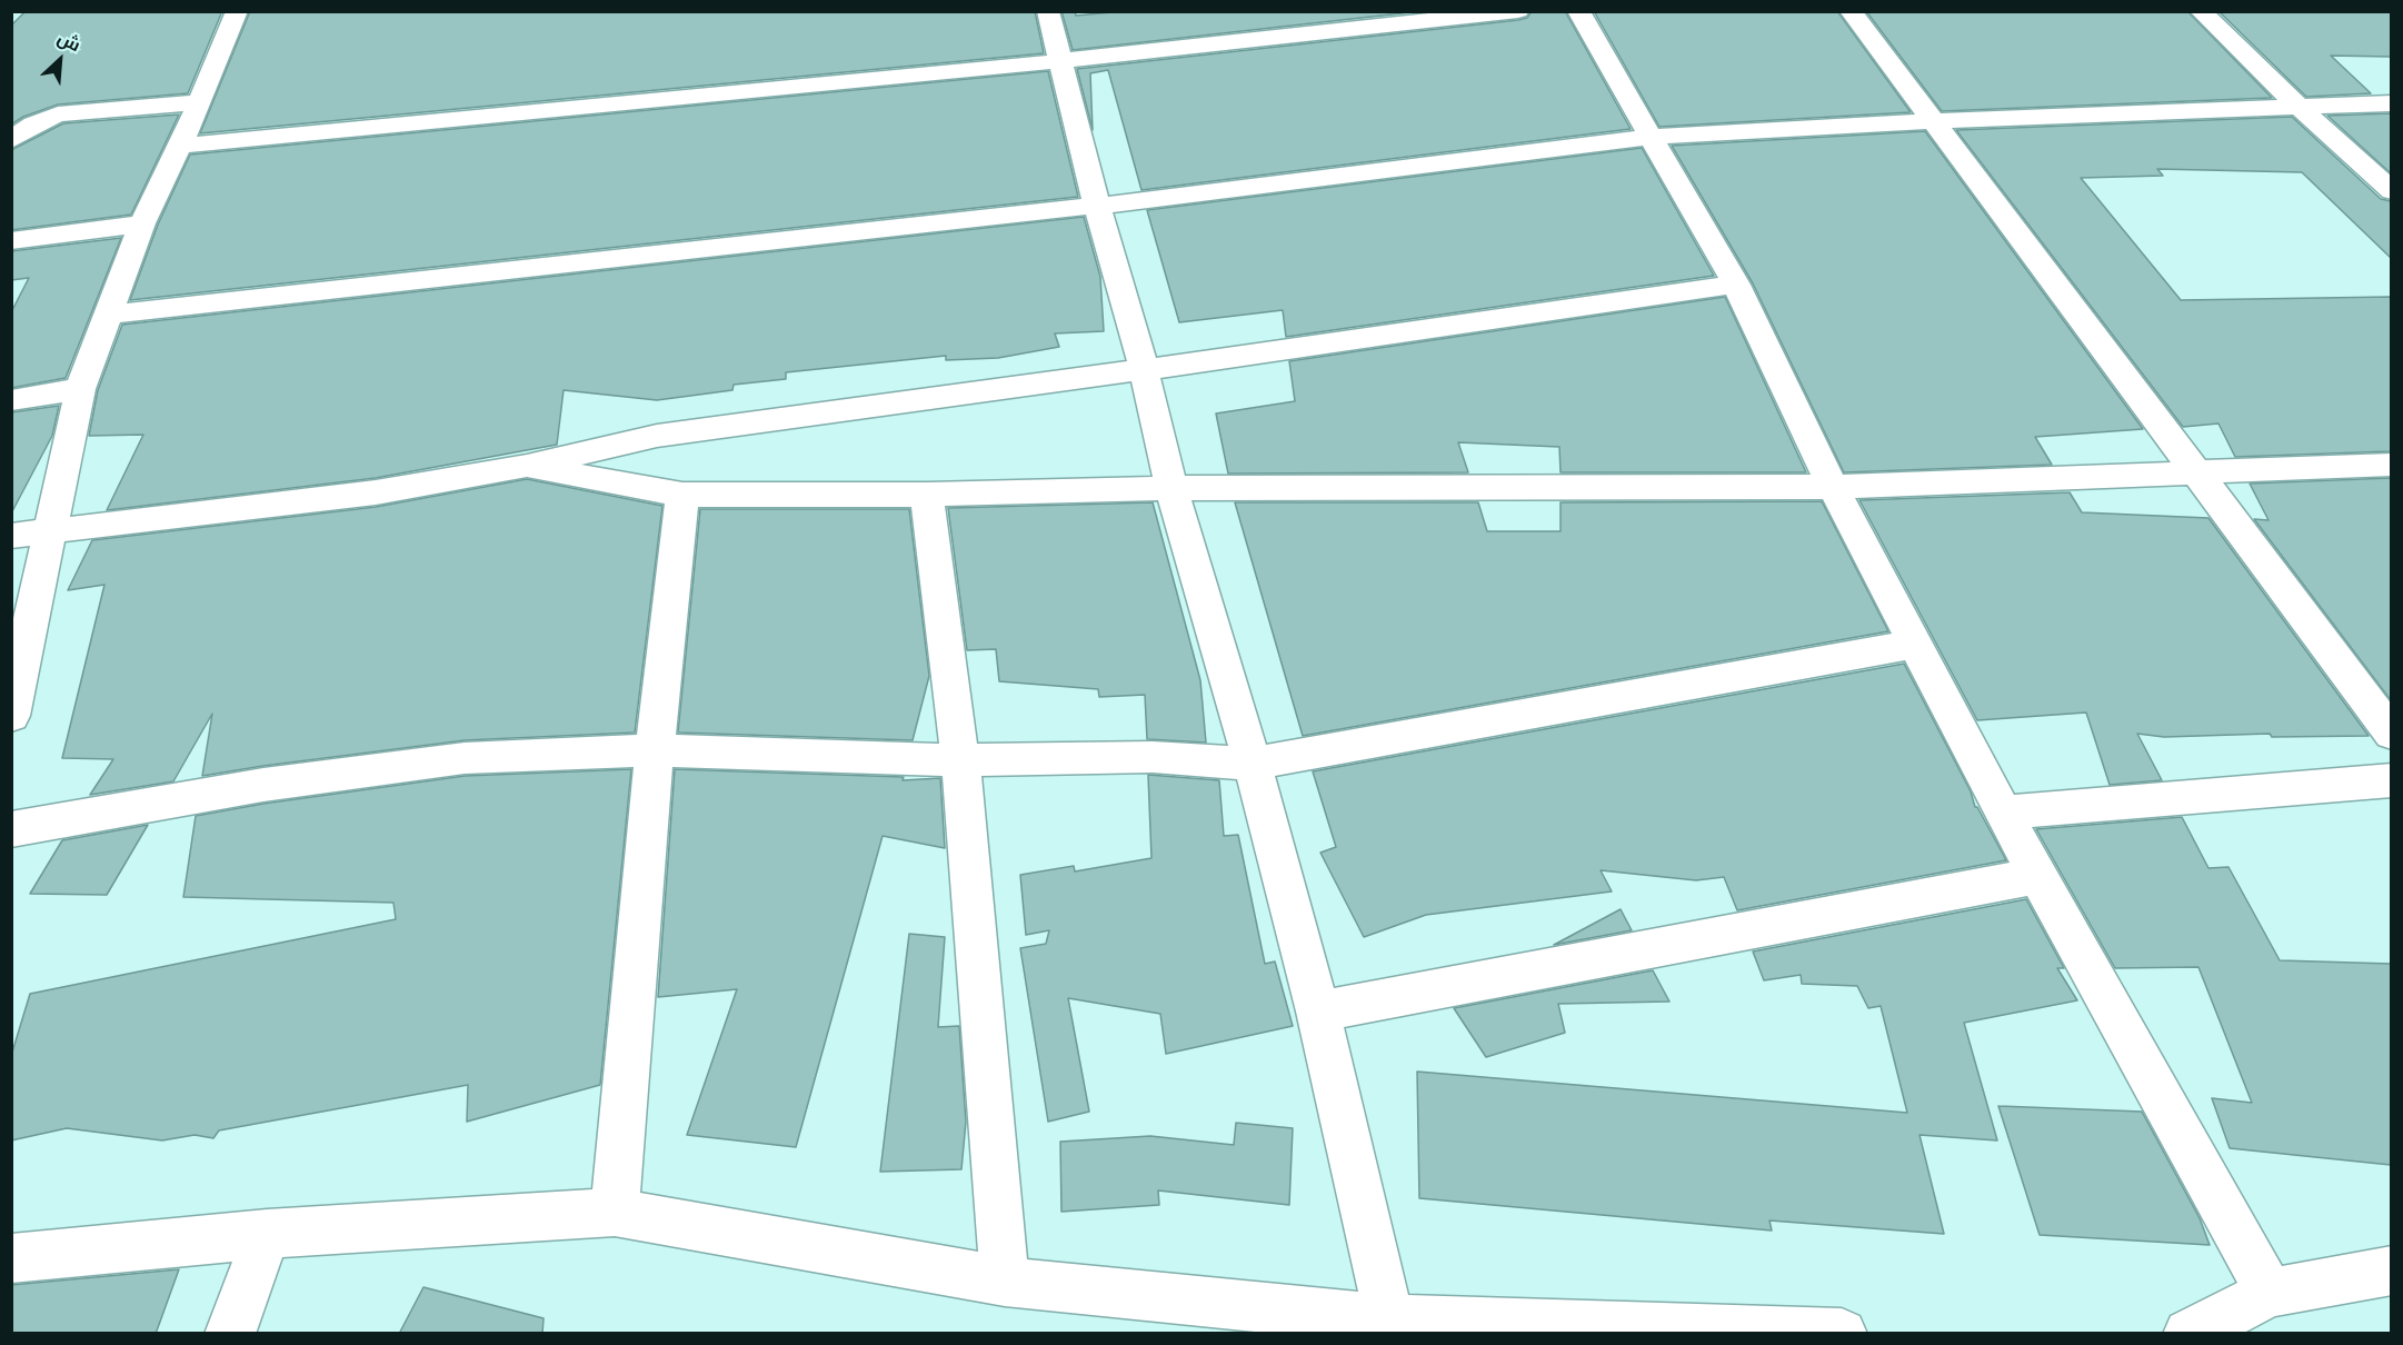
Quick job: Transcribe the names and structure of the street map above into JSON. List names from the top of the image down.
{
  "north": "top right"
}
